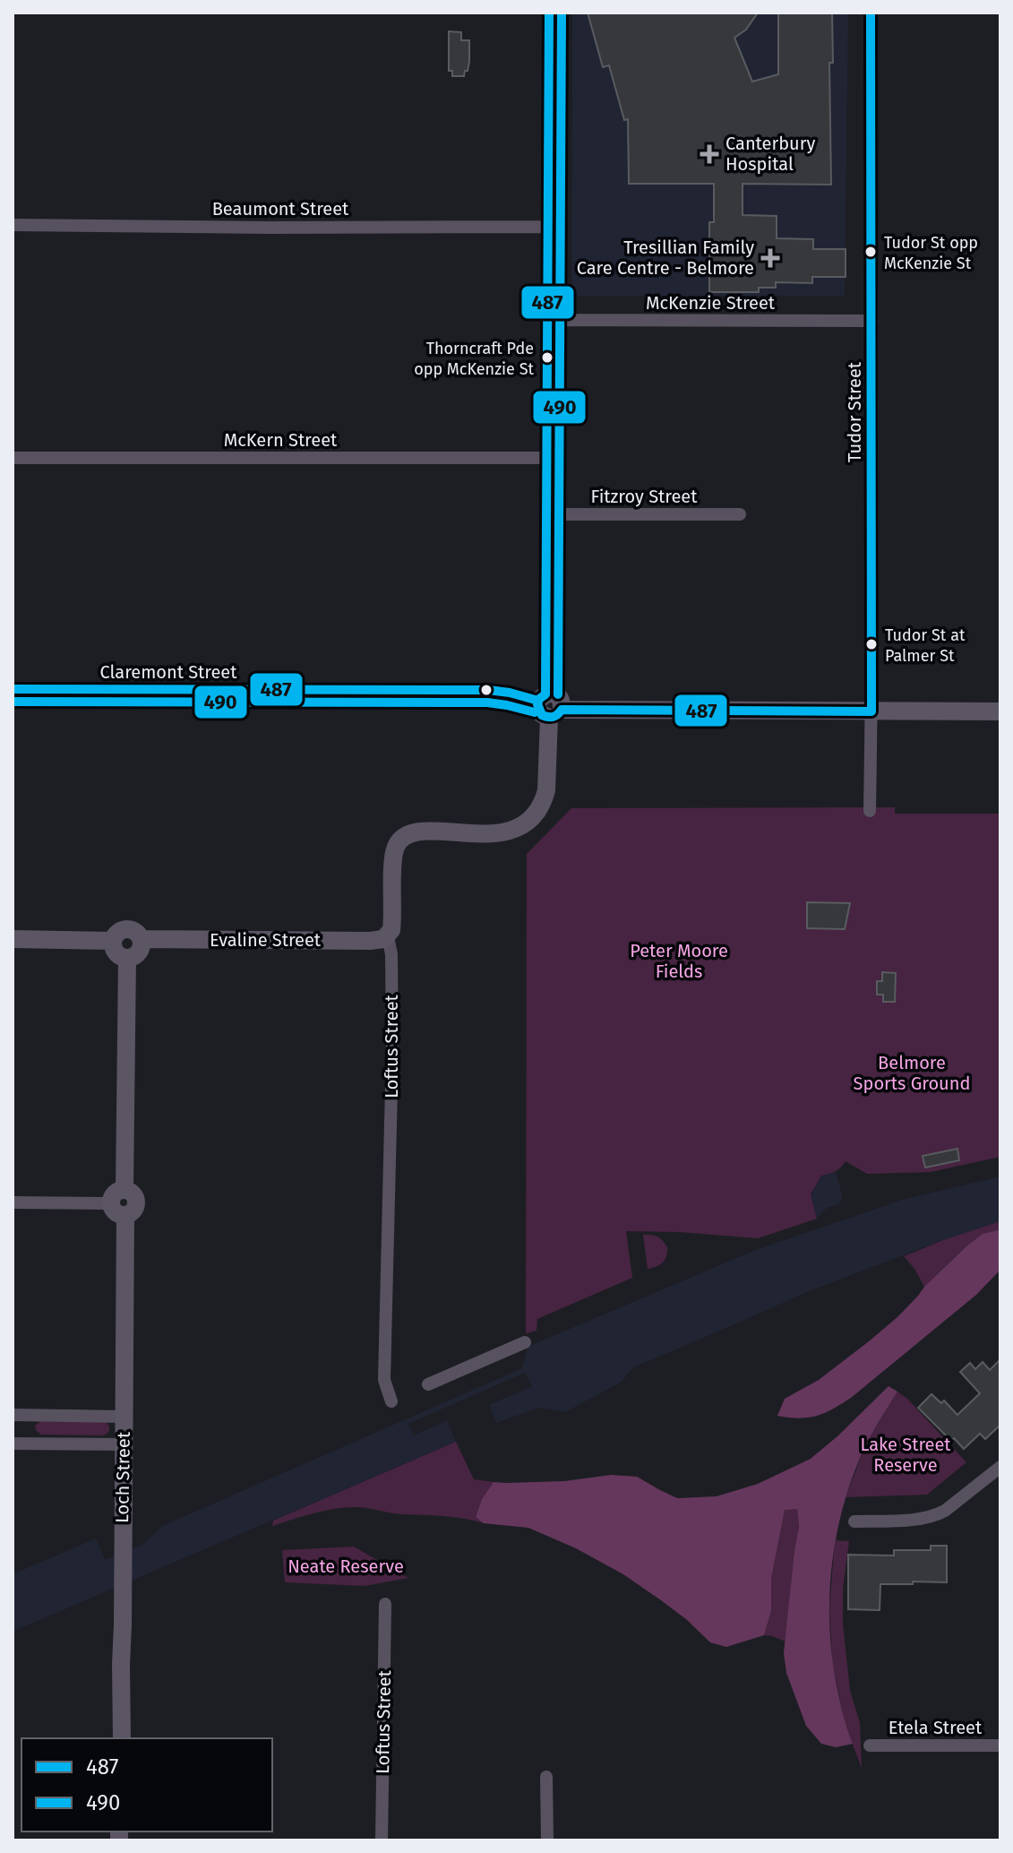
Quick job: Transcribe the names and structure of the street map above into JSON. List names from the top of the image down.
{
  "streets": {
    "street": [
      "Beaumont Street",
      "McKenzie Street",
      "Tudor Street",
      "McKern Street",
      "Fitzroy Street",
      "Claremont Street",
      "Evaline Street",
      "Loftus Street",
      "Loch Street",
      "Etela Street"
    ]
  },
  "crossings": [
    ["McKenzie Street", "Tudor Street"],
    ["Evaline Street", "Loftus Street"]
  ],
  "parks": [
    "Peter Moore Fields",
    "Belmore Sports Ground",
    "Lake Street Reserve",
    "Neate Reserve"
  ],
  "places": {
    "health": ["Canterbury Hospital", "Tresillian Family Care Centre - Belmore"],
    "other": ["Tudor St opp McKenzie St", "Thorncraft Pde opp McKenzie St", "Tudor St at Palmer St"]
  },
  "lines": ["transit line 487", "transit line 490"],
  "legend": ["487", "490"]
}
